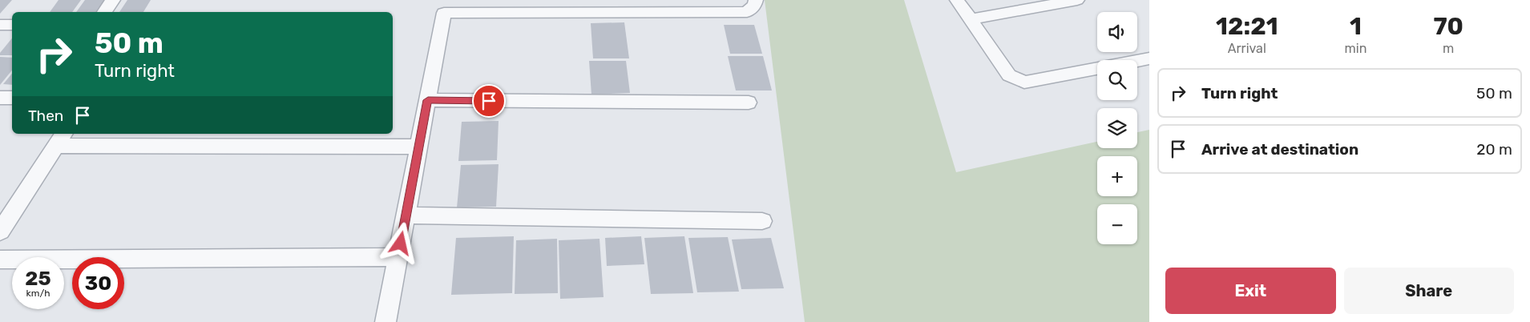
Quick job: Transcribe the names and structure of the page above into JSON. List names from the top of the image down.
{
  "page": {
    "eta": [
      "12:21",
      "Arrival",
      "1",
      "min",
      "70",
      "m"
    ],
    "map_buttons": ["+", "−"],
    "turn": ["50 m", "Turn right"],
    "list": [
      {
        "name": "Turn right",
        "value": "50 m"
      },
      {
        "name": "Arrive at destination",
        "value": "20 m"
      }
    ],
    "then": "Then",
    "speed": "25 km/h",
    "limit": "30",
    "buttons": ["Exit", "Share"]
  }
}
